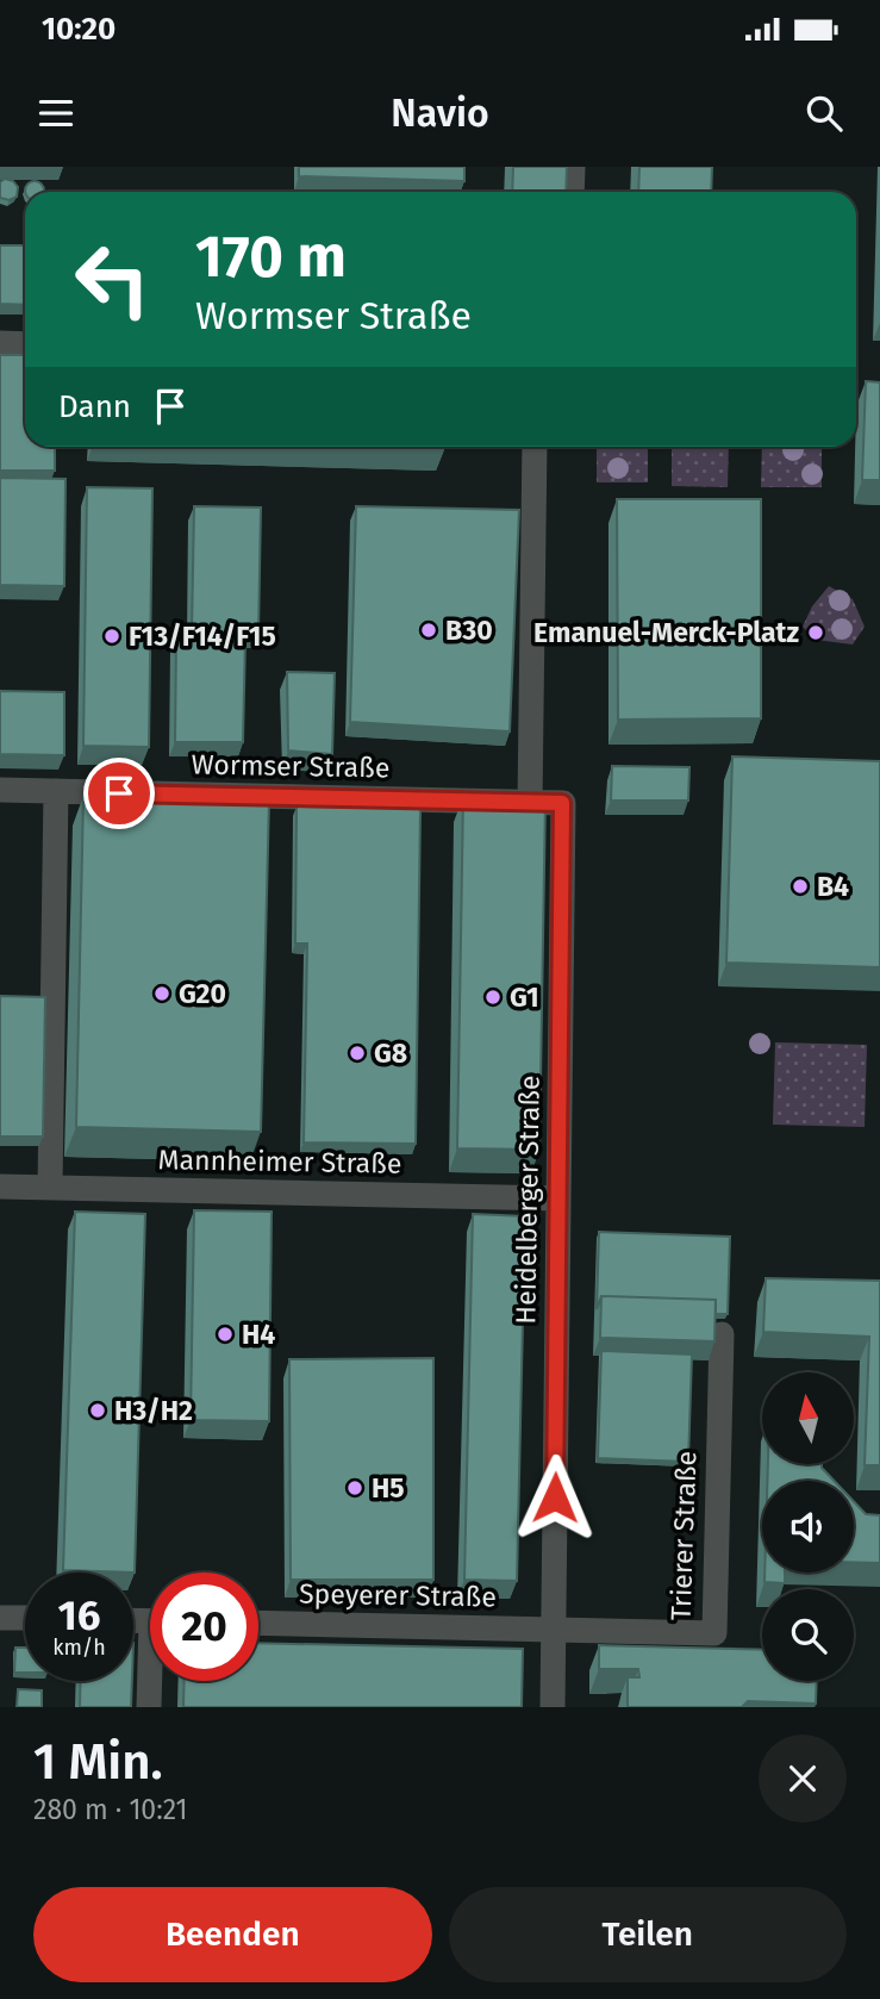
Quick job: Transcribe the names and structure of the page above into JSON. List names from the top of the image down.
{
  "streets": {
    "lane": [
      "Wormser Straße",
      "Mannheimer Straße",
      "Heidelberger Straße",
      "Trierer Straße",
      "Speyerer Straße"
    ]
  },
  "crossings": [
    ["Wormser Straße", "Heidelberger Straße"],
    ["Mannheimer Straße", "Heidelberger Straße"],
    ["Heidelberger Straße", "Trierer Straße"],
    ["Heidelberger Straße", "Speyerer Straße"],
    ["Trierer Straße", "Speyerer Straße"]
  ],
  "places": [
    "B30",
    "Emanuel-Merck-Platz",
    "F13/F14/F15",
    "B4",
    "G20",
    "G1",
    "G8",
    "H4",
    "H3/H2",
    "H5"
  ],
  "north": "top",
  "page": {
    "status": "10:20",
    "header": "Navio",
    "turn": ["170 m", "Wormser Straße"],
    "then": "Dann",
    "speed": "16 km/h",
    "limit": "20",
    "heading": ["1 Min.", "280 m · 10:21"],
    "buttons": ["Beenden", "Teilen"]
  }
}
